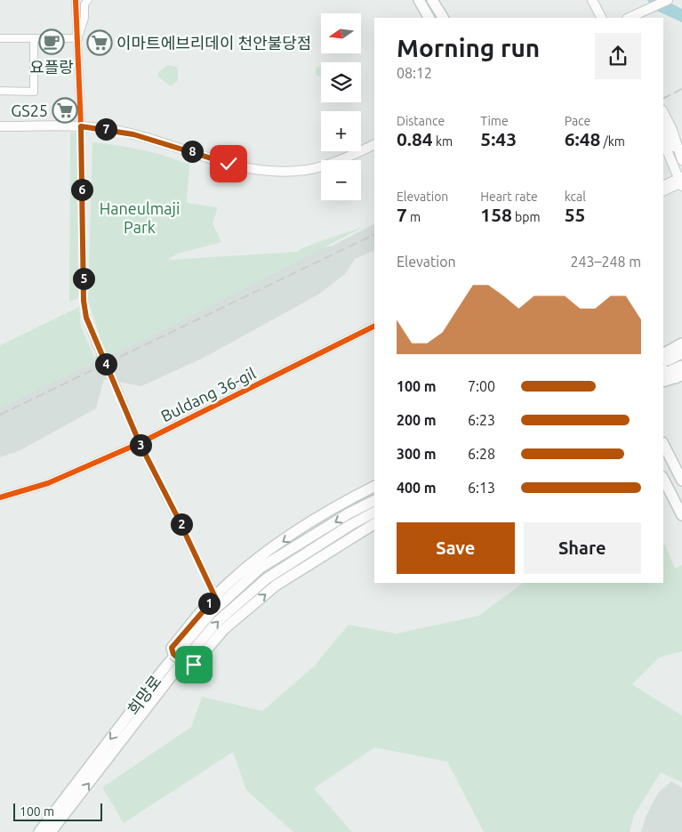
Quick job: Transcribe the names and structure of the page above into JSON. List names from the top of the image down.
{
  "streets": {
    "main road": ["희망로"],
    "street": ["Buldang 36-gil"]
  },
  "parks": ["Haneulmaji Park"],
  "places": {
    "cafe": ["요플랑"],
    "supermarket": ["이마트에브리데이 천안불당점", "GS25"]
  },
  "scale_bar": "100 m",
  "north": "left",
  "page": {
    "map_buttons": ["+", "−"],
    "heading": ["Morning run", "08:12"],
    "stats": [
      ["Distance", "0.84 km"],
      ["Time", "5:43"],
      ["Pace", "6:48 /km"],
      ["Elevation", "7 m"],
      ["Heart rate", "158 bpm"],
      ["kcal", "55"]
    ],
    "pins": [
      "7",
      "8",
      "6",
      "5",
      "4",
      "3",
      "2",
      "1"
    ],
    "chart": ["Elevation", "243–248 m"],
    "list": [
      {
        "name": "100 m",
        "note": "7:00"
      },
      {
        "name": "200 m",
        "note": "6:23"
      },
      {
        "name": "300 m",
        "note": "6:28"
      },
      {
        "name": "400 m",
        "note": "6:13"
      }
    ],
    "buttons": ["Save", "Share"],
    "scale": "100 m"
  }
}
